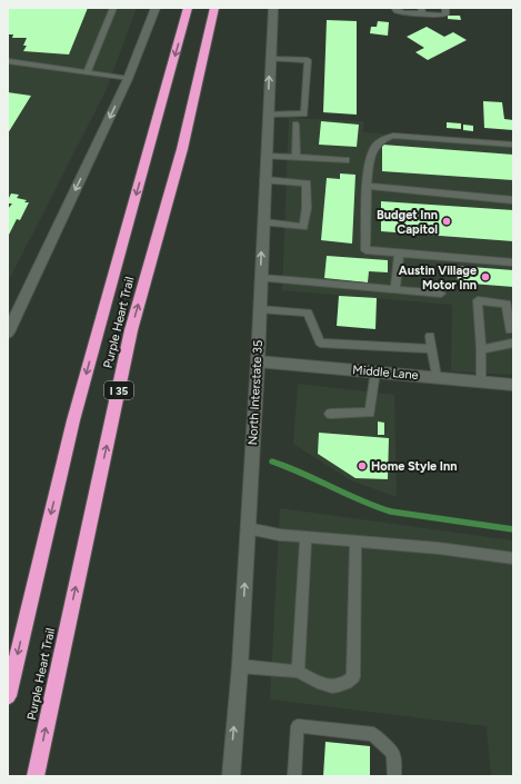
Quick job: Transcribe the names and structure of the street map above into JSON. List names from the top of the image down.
{
  "streets": {
    "highway": ["Purple Heart Trail", "I 35"],
    "main road": ["Middle Lane", "North Interstate 35"]
  },
  "crossings": [
    ["Middle Lane", "North Interstate 35"]
  ],
  "one_way": ["North Interstate 35"],
  "places": ["Budget Inn Capitol", "Austin Village Motor Inn", "Home Style Inn"]
}
